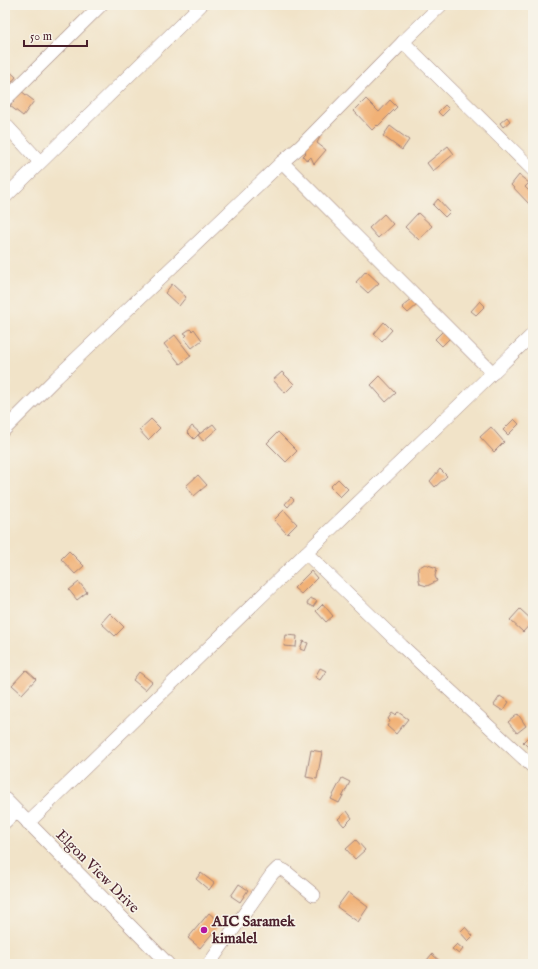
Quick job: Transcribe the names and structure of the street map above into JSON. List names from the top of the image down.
{
  "streets": {
    "street": ["Elgon View Drive"]
  },
  "places": ["AIC Saramek kimalel"],
  "scale_bar": "50 m"
}
